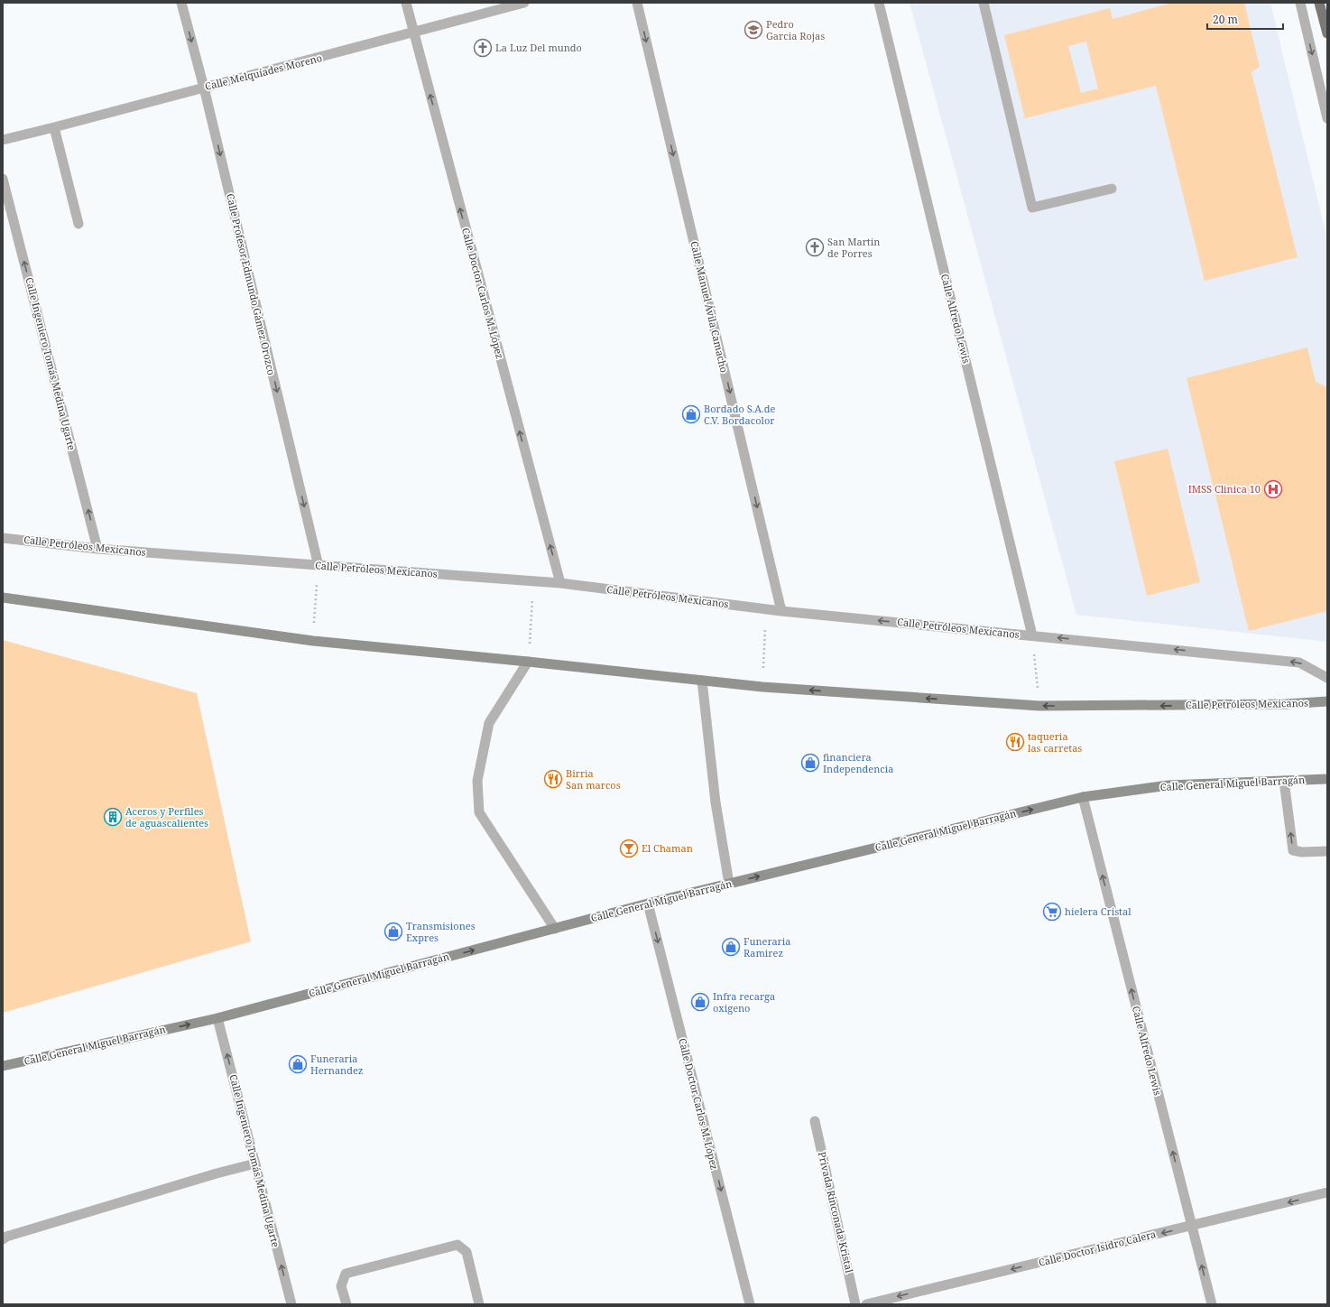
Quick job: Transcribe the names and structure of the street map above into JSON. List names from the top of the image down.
{
  "streets": {
    "main road": ["Calle Petróleos Mexicanos", "Calle General Miguel Barragán"],
    "street": [
      "Calle Melquíades Moreno",
      "Calle Profesor Edmundo Gámez Orozco",
      "Calle Doctor Carlos M. López",
      "Calle Manuel Ávila Camacho",
      "Calle Alfredo Lewis",
      "Calle Ingeniero Tomás Medina Ugarte",
      "Privada Rinconada Kristal",
      "Calle Doctor Isidro Calera"
    ]
  },
  "crossings": [
    ["Calle Melquíades Moreno", "Calle Profesor Edmundo Gámez Orozco"],
    ["Calle Melquíades Moreno", "Calle Doctor Carlos M. López"],
    ["Calle Profesor Edmundo Gámez Orozco", "Calle Petróleos Mexicanos"],
    ["Calle Doctor Carlos M. López", "Calle Petróleos Mexicanos"],
    ["Calle Doctor Carlos M. López", "Calle General Miguel Barragán"],
    ["Calle Manuel Ávila Camacho", "Calle Petróleos Mexicanos"],
    ["Calle Alfredo Lewis", "Calle Petróleos Mexicanos"],
    ["Calle Alfredo Lewis", "Calle General Miguel Barragán"],
    ["Calle Alfredo Lewis", "Calle Doctor Isidro Calera"],
    ["Calle Ingeniero Tomás Medina Ugarte", "Calle Petróleos Mexicanos"],
    ["Calle Ingeniero Tomás Medina Ugarte", "Calle General Miguel Barragán"]
  ],
  "one_way": [
    "Calle Profesor Edmundo Gámez Orozco",
    "Calle Manuel Ávila Camacho",
    "Calle Alfredo Lewis",
    "Calle Ingeniero Tomás Medina Ugarte",
    "Calle Petróleos Mexicanos",
    "Calle General Miguel Barragán",
    "Calle Doctor Isidro Calera"
  ],
  "places": {
    "school or university": ["Pedro Garcia Rojas"],
    "church": ["La Luz Del mundo", "San Martin de Porres"],
    "shop": [
      "Bordado S.A.de C.V. Bordacolor",
      "financiera Independencia",
      "Transmisiones Expres",
      "Funeraria Ramirez",
      "Infra recarga oxigeno",
      "Funeraria Hernandez"
    ],
    "hospital": ["IMSS Clinica 10"],
    "restaurant": ["taqueria las carretas", "Birria San marcos"],
    "building": ["Aceros y Perfiles de aguascalientes"],
    "bar": ["El Chaman"],
    "supermarket": ["hielera Cristal"]
  },
  "scale_bar": "20 m"
}
